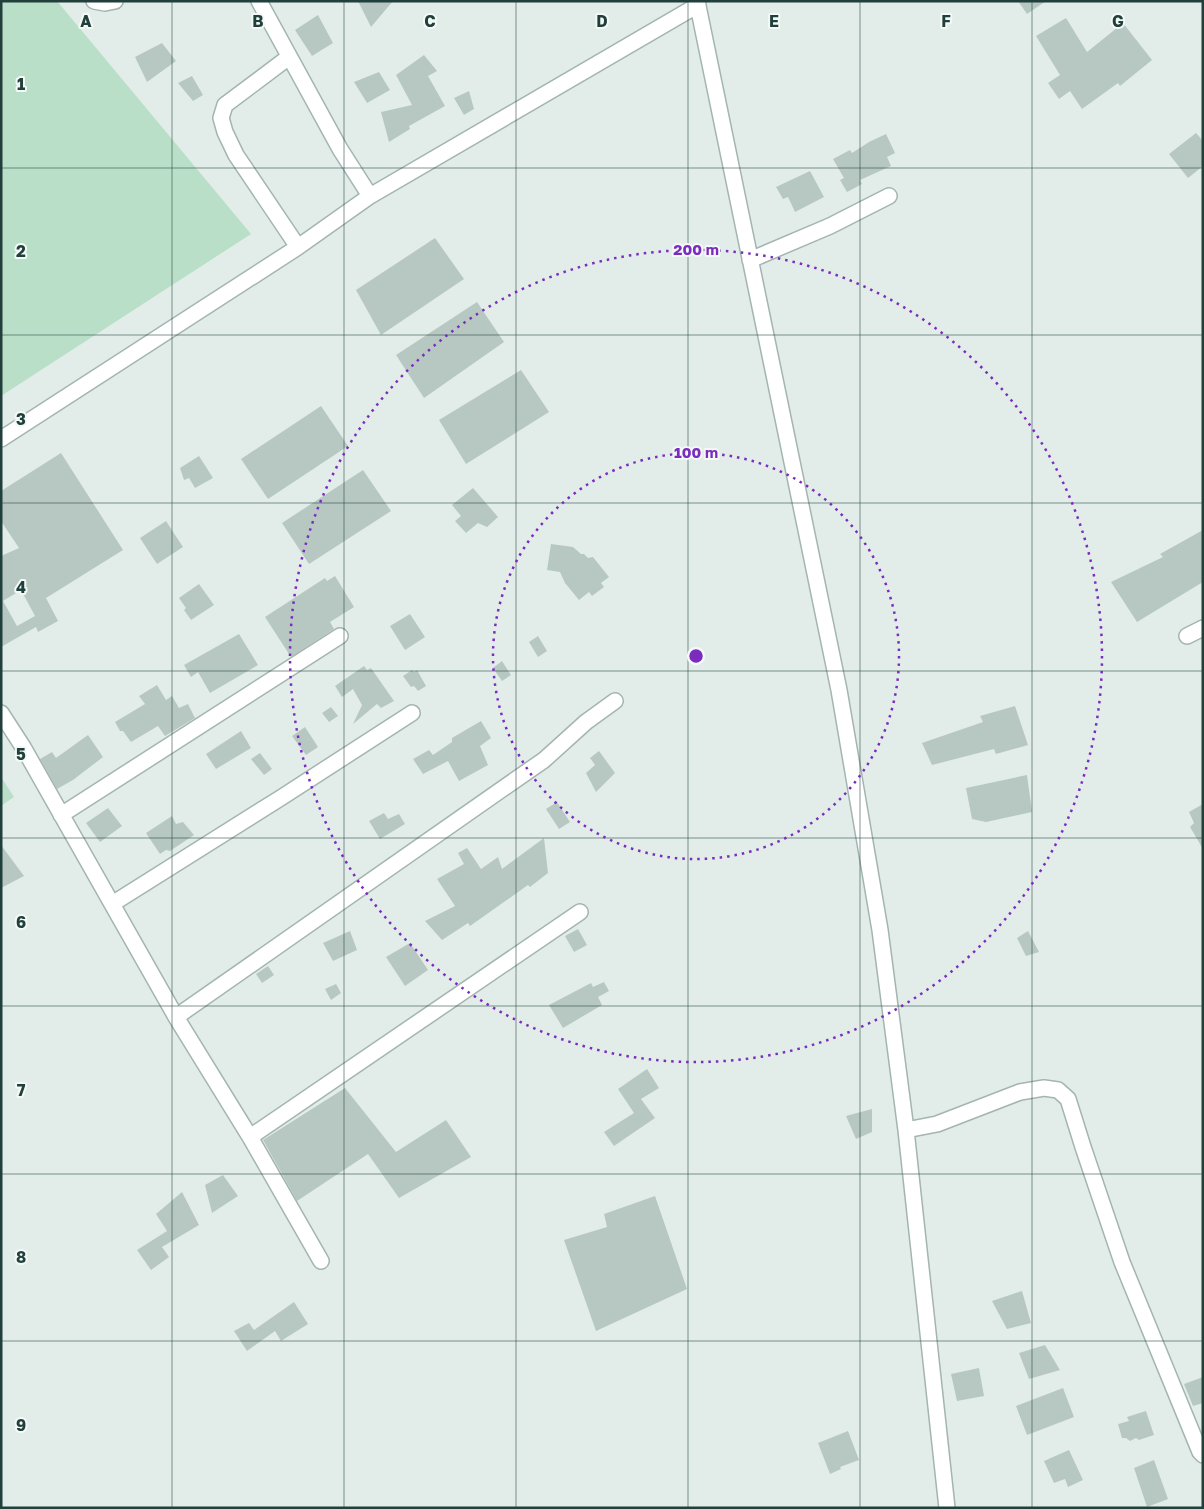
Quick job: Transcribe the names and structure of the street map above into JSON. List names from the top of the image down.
{
  "grid": {
    "columns": [
      "A",
      "B",
      "C",
      "D",
      "E",
      "F",
      "G"
    ],
    "rows": [
      "1",
      "2",
      "3",
      "4",
      "5",
      "6",
      "7",
      "8",
      "9"
    ]
  },
  "rings": ["200 m", "100 m"]
}
